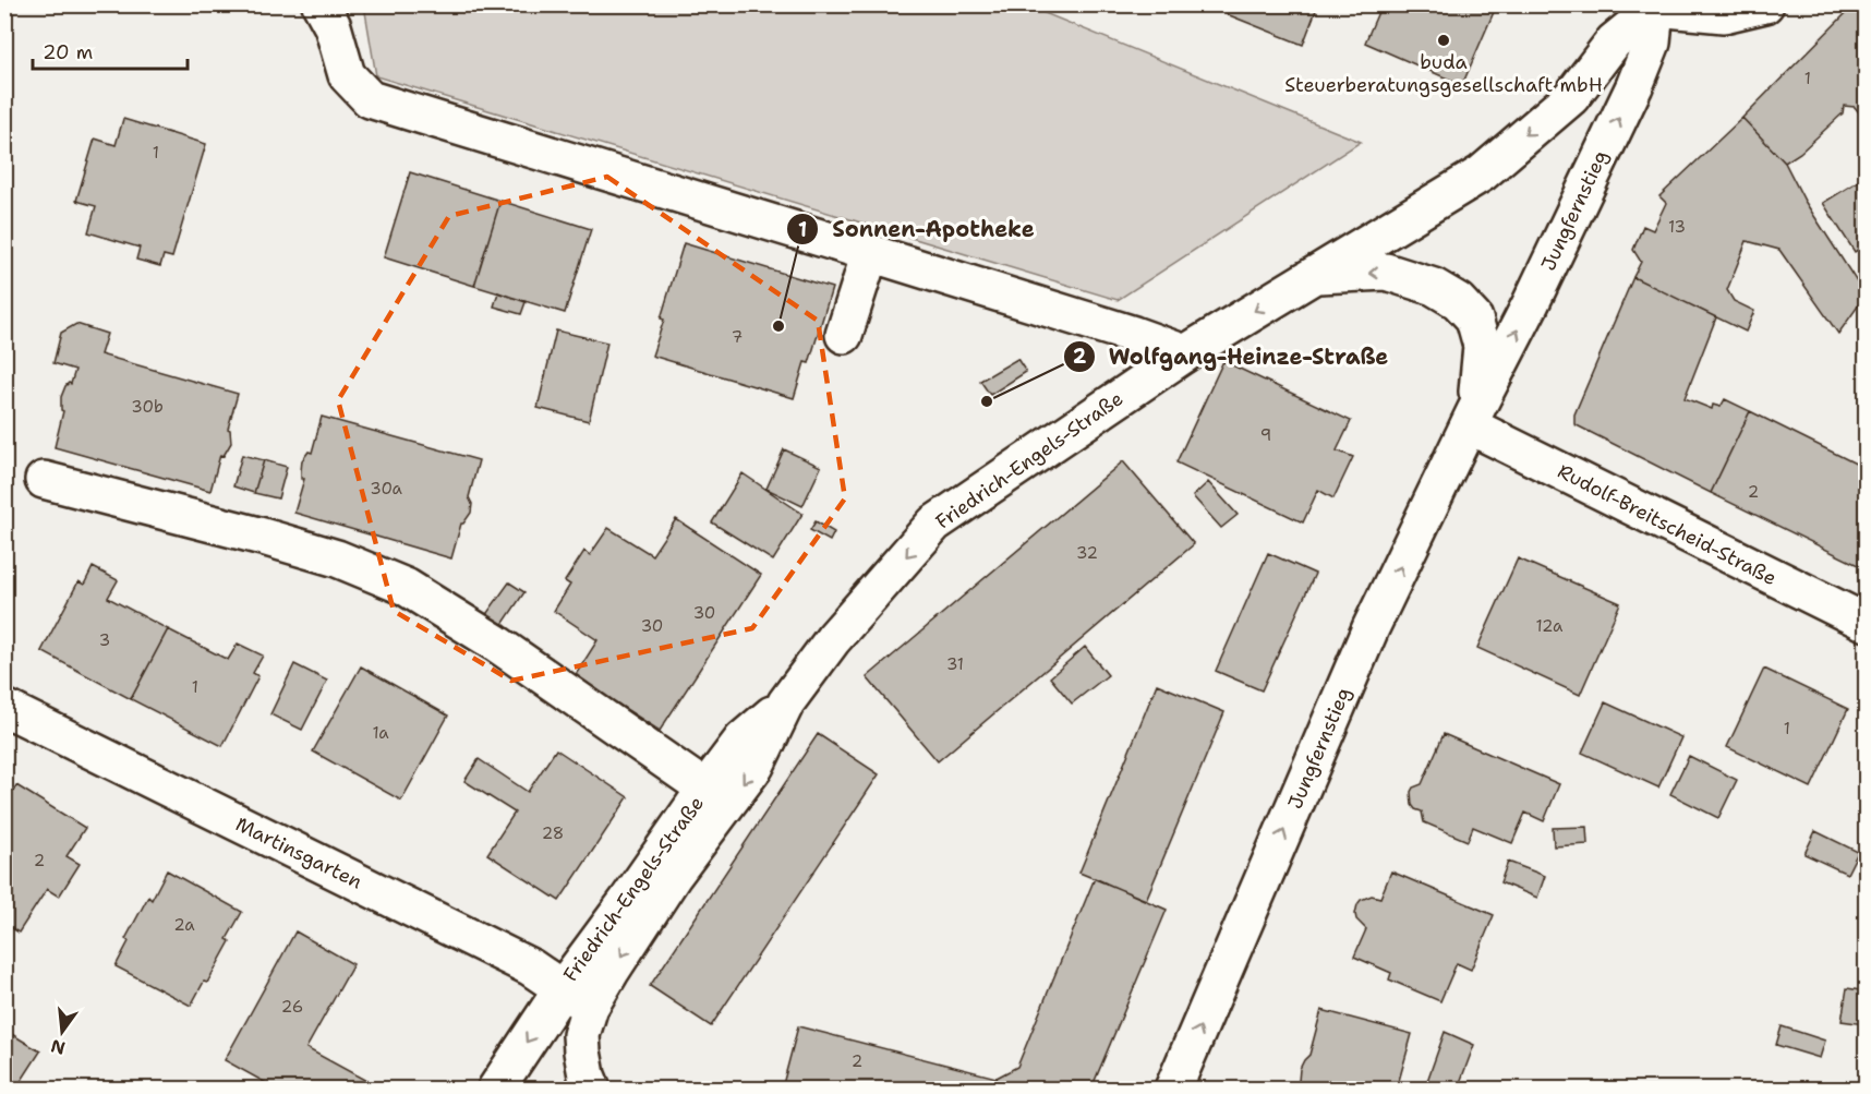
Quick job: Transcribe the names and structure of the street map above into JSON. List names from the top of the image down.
{
  "streets": {
    "main road": [
      "Jungfernstieg",
      "Friedrich-Engels-Straße",
      "Rudolf-Breitscheid-Straße",
      "Martinsgarten"
    ]
  },
  "crossings": [
    ["Jungfernstieg", "Friedrich-Engels-Straße"],
    ["Jungfernstieg", "Rudolf-Breitscheid-Straße"],
    ["Friedrich-Engels-Straße", "Martinsgarten"]
  ],
  "places": ["buda Steuerberatungsgesellschaft mbH", "Sonnen-Apotheke", "Wolfgang-Heinze-Straße"],
  "house_numbers": [
    "1",
    "1",
    "13",
    "7",
    "30b",
    "9",
    "30a",
    "2",
    "32",
    "30",
    "30",
    "12a",
    "3",
    "31",
    "1",
    "1",
    "1a",
    "28",
    "2",
    "2a",
    "26",
    "2"
  ],
  "scale_bar": "20 m",
  "north": "bottom"
}
